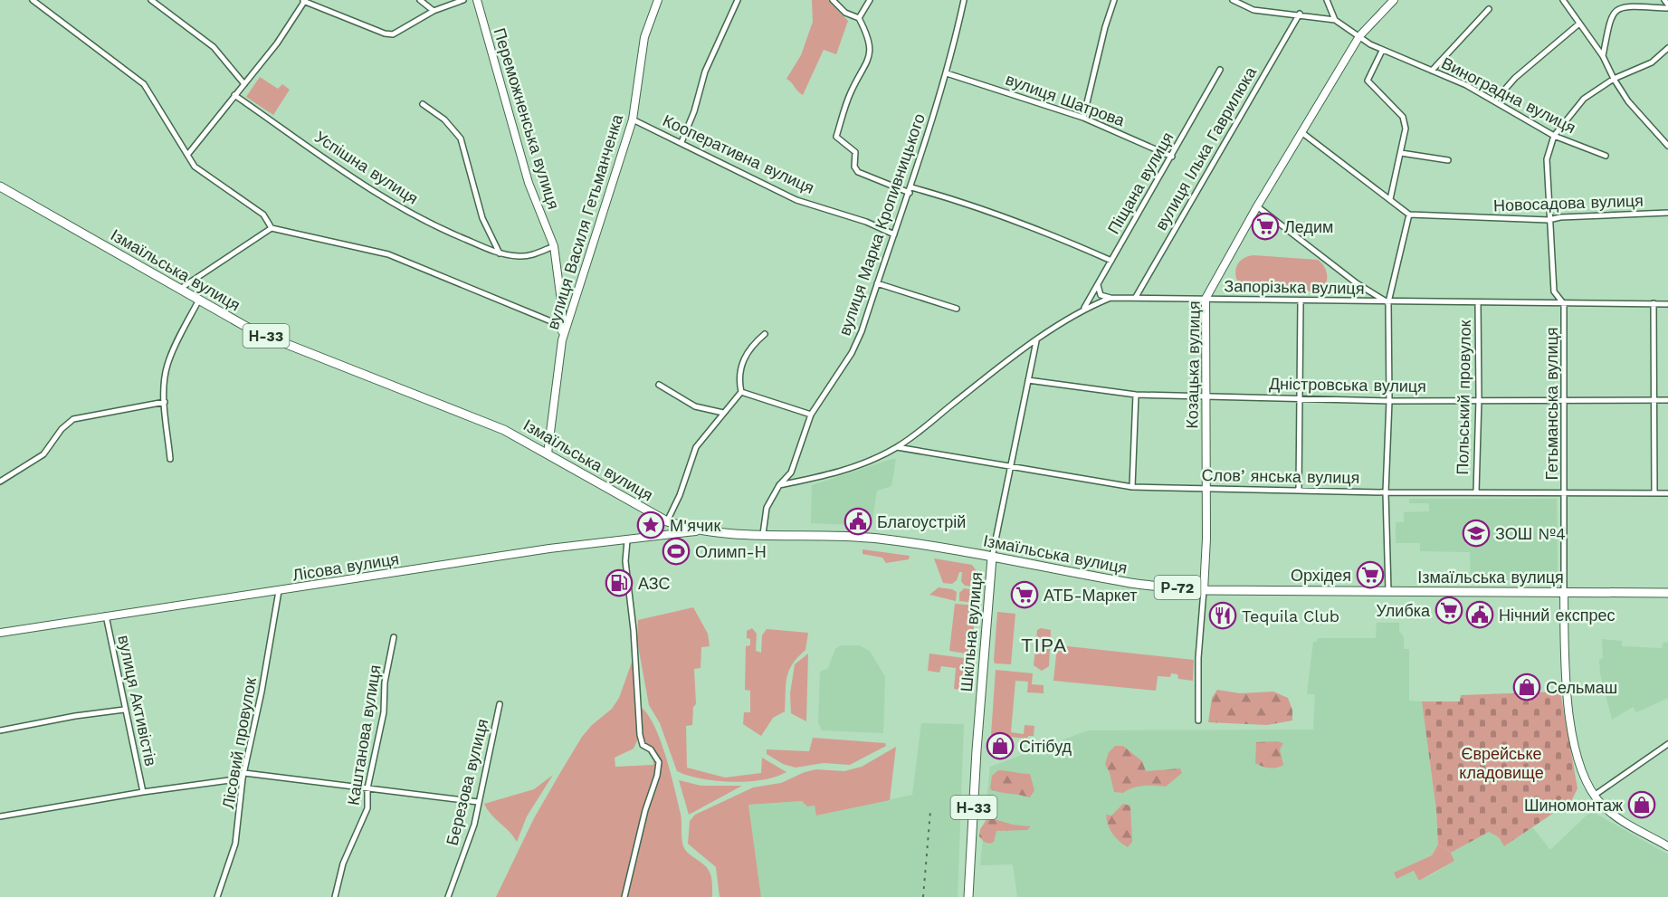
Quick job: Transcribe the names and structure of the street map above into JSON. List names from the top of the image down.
{
  "streets": {
    "main road": [
      "Ізмаїльська вулиця",
      "Н-33",
      "Р-72",
      "Шкільна вулиця"
    ],
    "street": [
      "Виноградна вулиця",
      "вулиця Шатрова",
      "Переможненська вулиця",
      "вулиця Ілька Гаврилюка",
      "Кооперативна вулиця",
      "Успішна вулиця",
      "Піщана вулиця",
      "Новосадова вулиця",
      "вулиця Василя Гетьманченка",
      "вулиця Марка Кропивницького",
      "Запорізька вулиця",
      "Козацька вулиця",
      "Дністровська вулиця",
      "Польський провулок",
      "Гетьманська вулиця",
      "Словʼянська вулиця",
      "Лісова вулиця",
      "вулиця Активістів",
      "Каштанова вулиця",
      "Лісовий провулок",
      "Березова вулиця"
    ]
  },
  "crossings": [
    ["Виноградна вулиця", "Козацька вулиця"],
    ["Виноградна вулиця", "Гетьманська вулиця"],
    ["вулиця Шатрова", "Піщана вулиця"],
    ["вулиця Шатрова", "вулиця Марка Кропивницького"],
    ["Переможненська вулиця", "Успішна вулиця"],
    ["Переможненська вулиця", "вулиця Василя Гетьманченка"],
    ["вулиця Ілька Гаврилюка", "Запорізька вулиця"],
    ["Кооперативна вулиця", "вулиця Василя Гетьманченка"],
    ["Кооперативна вулиця", "вулиця Марка Кропивницького"],
    ["Піщана вулиця", "Запорізька вулиця"],
    ["Новосадова вулиця", "Гетьманська вулиця"],
    ["вулиця Василя Гетьманченка", "Ізмаїльська вулиця"],
    ["вулиця Марка Кропивницького", "Ізмаїльська вулиця"],
    ["вулиця Марка Кропивницького", "Запорізька вулиця"],
    ["Ізмаїльська вулиця", "Козацька вулиця"],
    ["Ізмаїльська вулиця", "Гетьманська вулиця"],
    ["Ізмаїльська вулиця", "Лісова вулиця"],
    ["Ізмаїльська вулиця", "Шкільна вулиця"],
    ["Запорізька вулиця", "Козацька вулиця"],
    ["Запорізька вулиця", "Польський провулок"],
    ["Запорізька вулиця", "Гетьманська вулиця"],
    ["Запорізька вулиця", "Словʼянська вулиця"],
    ["Запорізька вулиця", "Шкільна вулиця"],
    ["Козацька вулиця", "Дністровська вулиця"],
    ["Козацька вулиця", "Словʼянська вулиця"],
    ["Дністровська вулиця", "Польський провулок"],
    ["Дністровська вулиця", "Гетьманська вулиця"],
    ["Дністровська вулиця", "Шкільна вулиця"],
    ["Польський провулок", "Словʼянська вулиця"],
    ["Гетьманська вулиця", "Словʼянська вулиця"],
    ["Словʼянська вулиця", "Шкільна вулиця"],
    ["Лісова вулиця", "вулиця Активістів"],
    ["Лісова вулиця", "Лісовий провулок"],
    ["вулиця Активістів", "Каштанова вулиця"],
    ["вулиця Активістів", "Лісовий провулок"],
    ["вулиця Активістів", "Березова вулиця"]
  ],
  "districts": ["ТІРА"],
  "parks": ["Єврейське кладовище"],
  "places": {
    "supermarket": [
      "Ледим",
      "Орхідея",
      "АТБ-Маркет",
      "Улибка"
    ],
    "public building": ["Благоустрій", "Нічний експрес"],
    "place": ["М'ячик"],
    "school or university": ["ЗОШ №4"],
    "sports": ["Олимп-Н"],
    "fuel station": ["АЗС"],
    "restaurant": ["Tequila Club"],
    "shop": ["Сельмаш", "Сітібуд", "Шиномонтаж"]
  }
}
